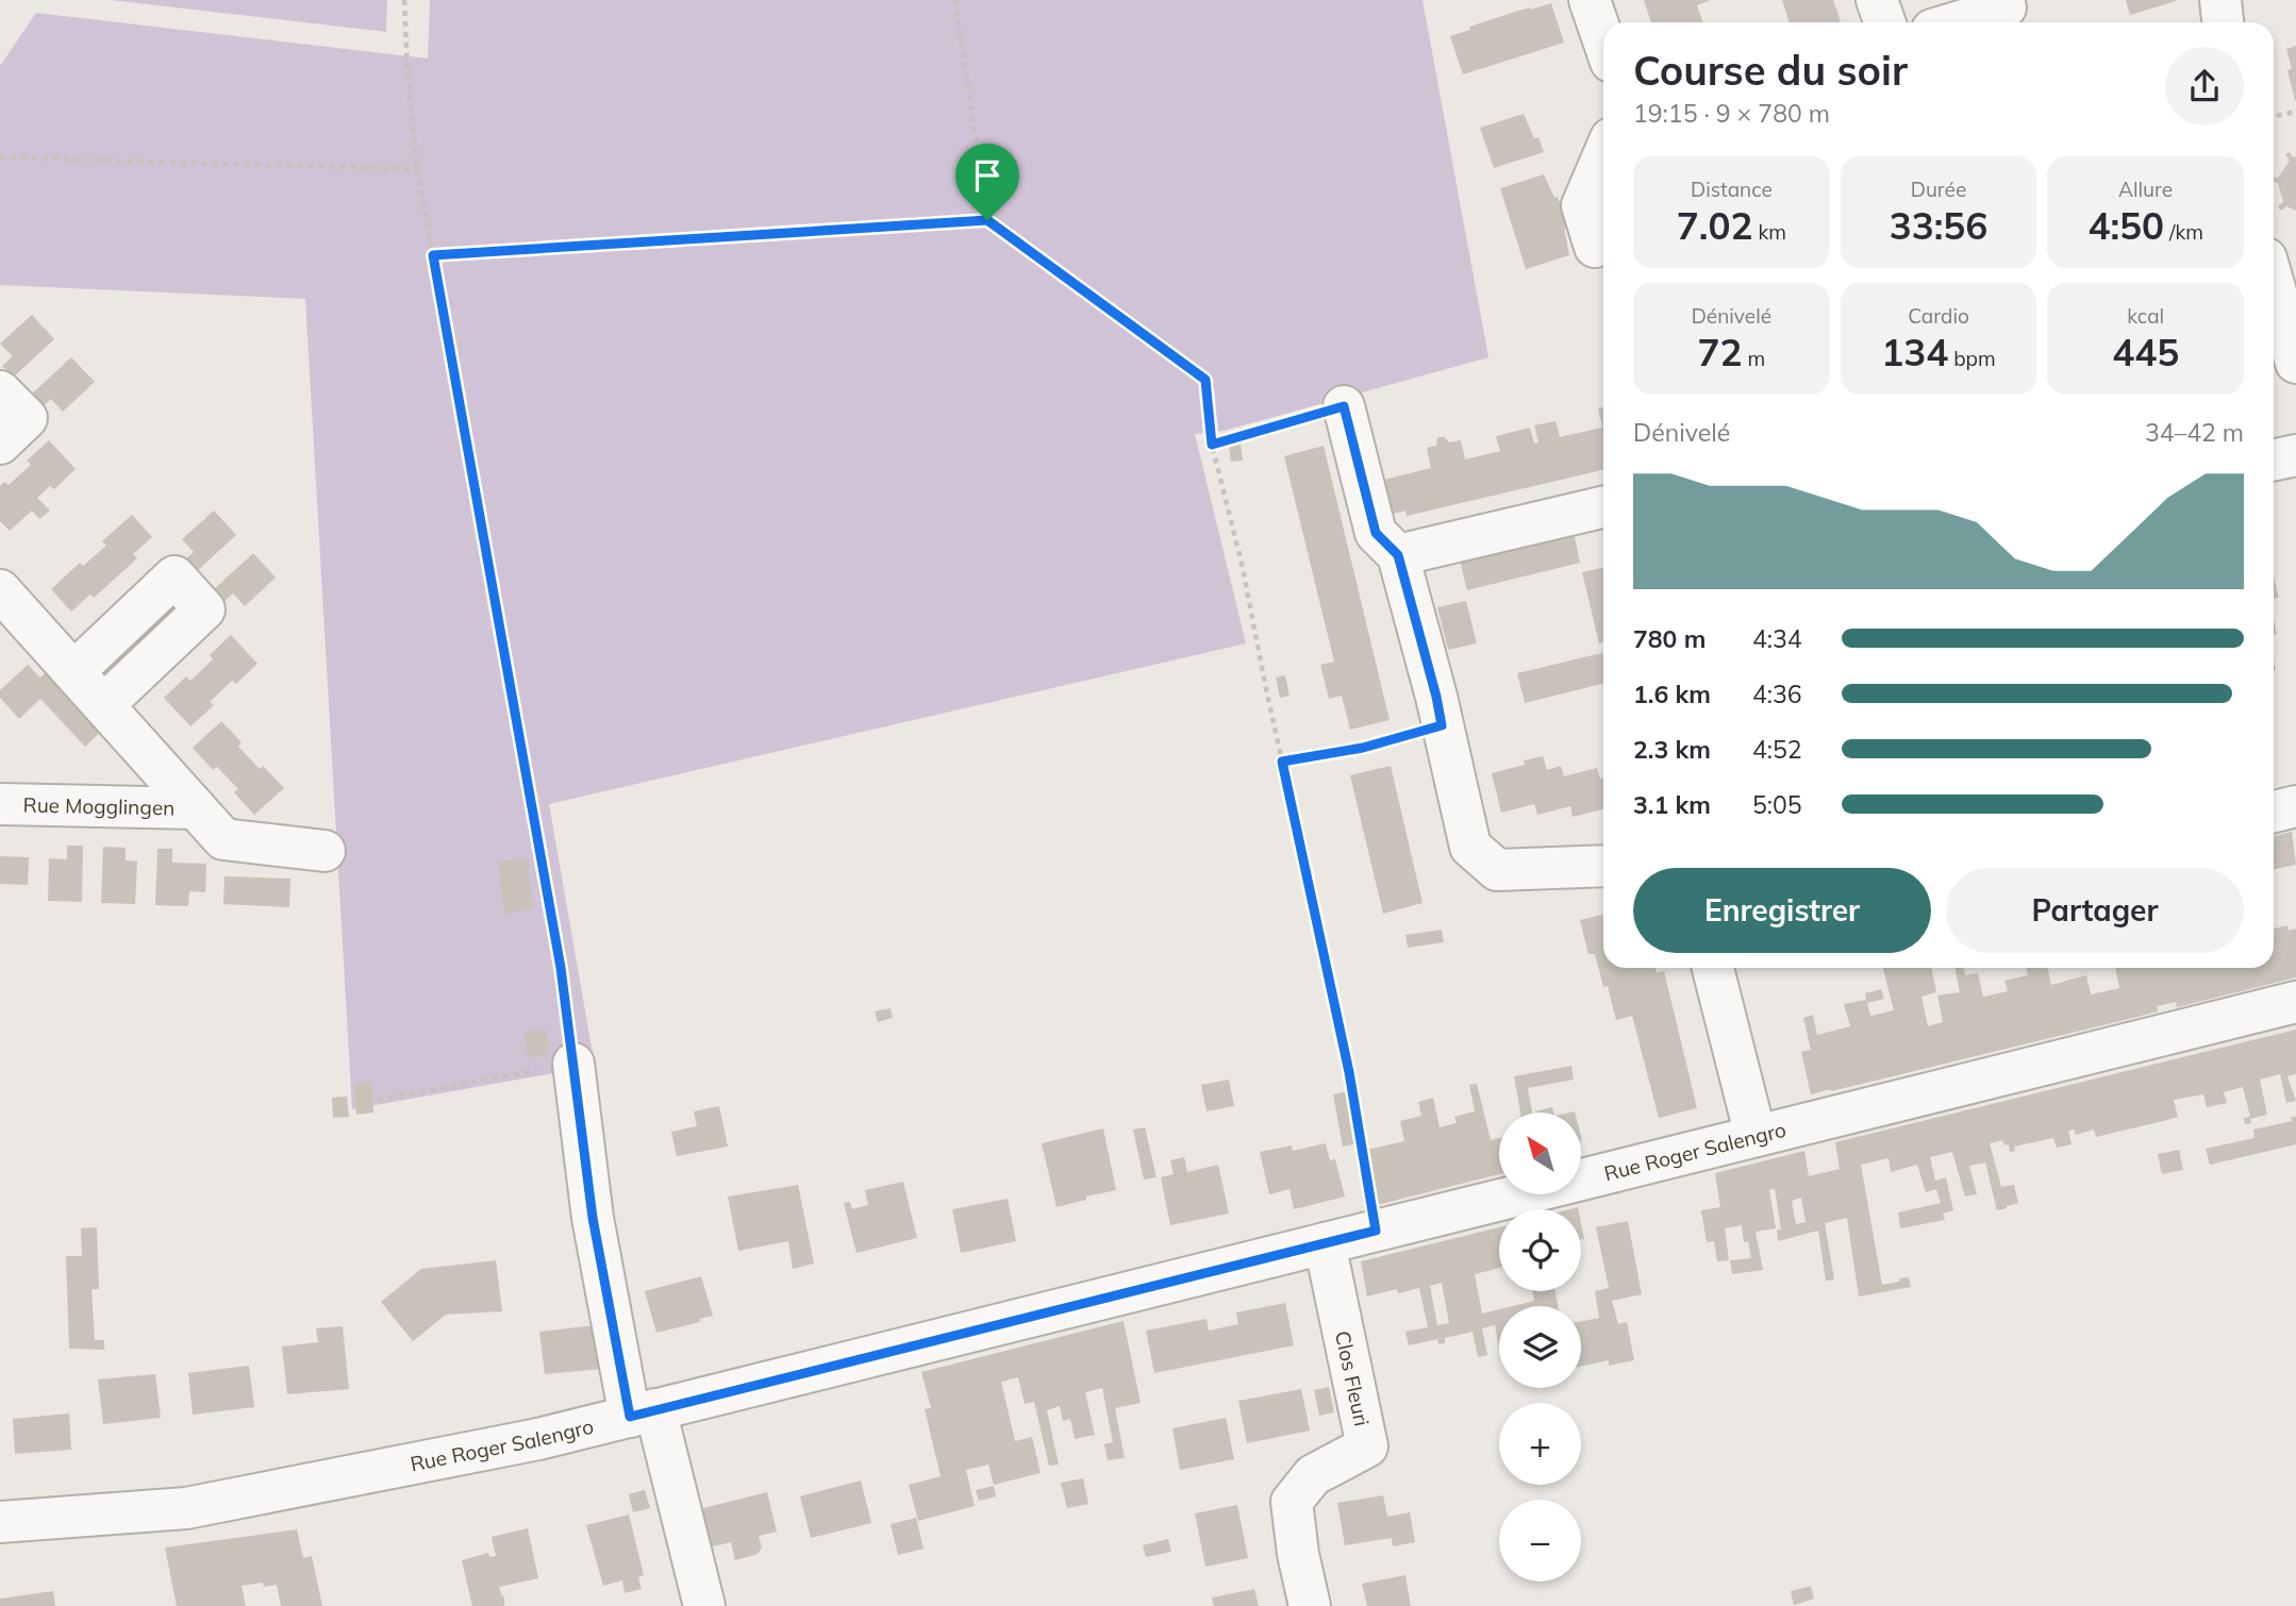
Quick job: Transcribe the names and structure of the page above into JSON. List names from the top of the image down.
{
  "streets": {
    "street": ["Rue Mogglingen", "Rue Roger Salengro", "Clos Fleuri"]
  },
  "crossings": [
    ["Rue Roger Salengro", "Clos Fleuri"]
  ],
  "north": "top left",
  "page": {
    "heading": ["Course du soir", "19:15 · 9 × 780 m"],
    "stats": [
      ["Distance", "7.02 km"],
      ["Durée", "33:56"],
      ["Allure", "4:50 /km"],
      ["Dénivelé", "72 m"],
      ["Cardio", "134 bpm"],
      ["kcal", "445"]
    ],
    "chart": ["Dénivelé", "34–42 m"],
    "list": [
      {
        "name": "780 m",
        "note": "4:34"
      },
      {
        "name": "1.6 km",
        "note": "4:36"
      },
      {
        "name": "2.3 km",
        "note": "4:52"
      },
      {
        "name": "3.1 km",
        "note": "5:05"
      }
    ],
    "buttons": ["Enregistrer", "Partager"],
    "map_buttons": ["+", "−"]
  }
}
